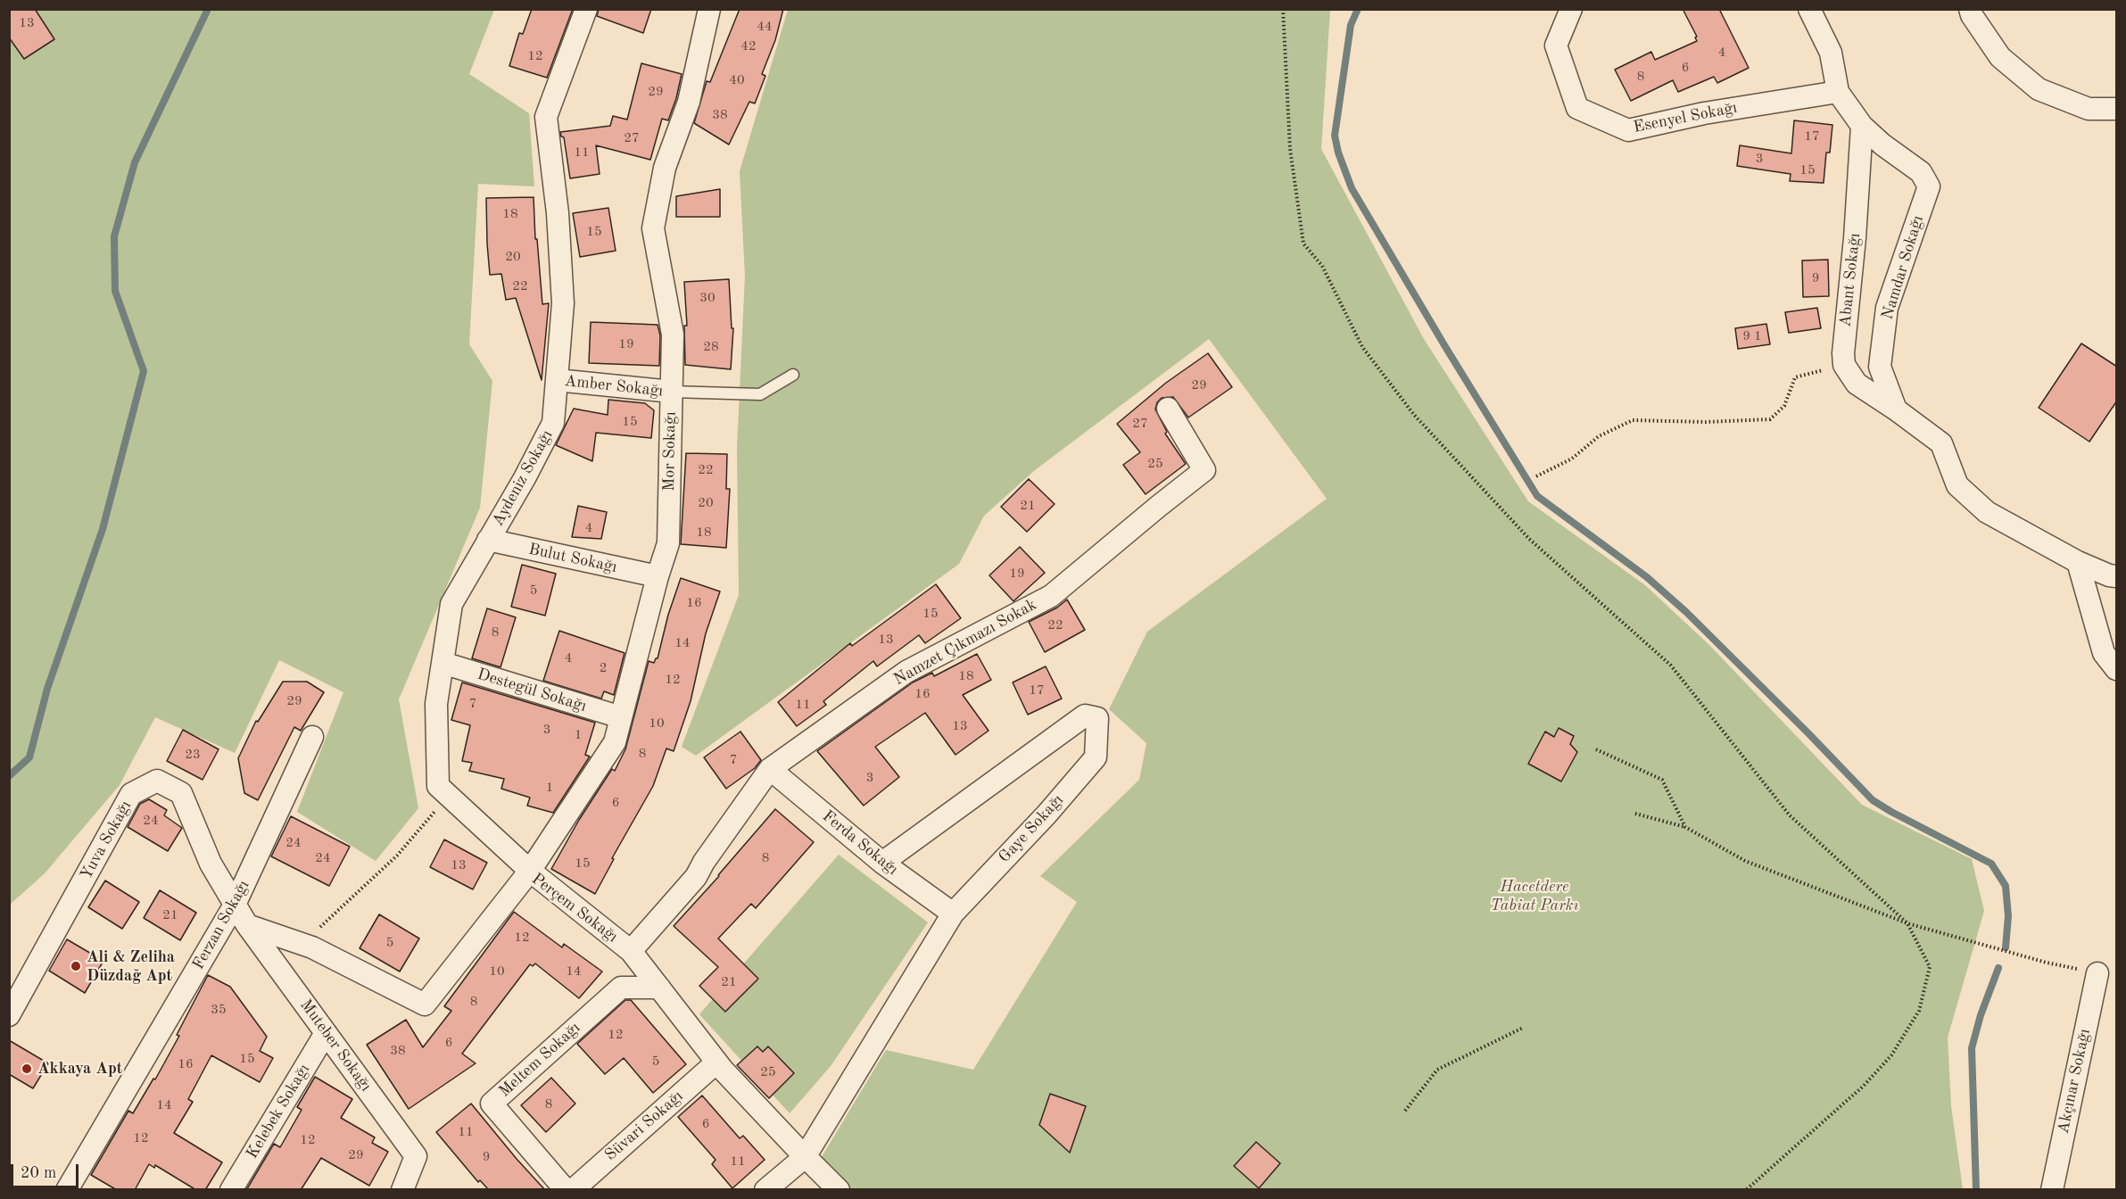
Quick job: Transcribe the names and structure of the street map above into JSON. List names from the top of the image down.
{
  "streets": {
    "street": [
      "Esenyel Sokağı",
      "Namdar Sokağı",
      "Abant Sokağı",
      "Amber Sokağı",
      "Mor Sokağı",
      "Aydeniz Sokağı",
      "Bulut Sokağı",
      "Namzet Çıkmazı Sokak",
      "Destegül Sokağı",
      "Gaye Sokağı",
      "Yuva Sokağı",
      "Ferda Sokağı",
      "Perçem Sokağı",
      "Ferzan Sokağı",
      "Muteber Sokağı",
      "Meltem Sokağı",
      "Akçınar Sokağı",
      "Kelebek Sokağı",
      "Süvari Sokağı"
    ]
  },
  "crossings": [
    ["Esenyel Sokağı", "Namdar Sokağı"],
    ["Namdar Sokağı", "Abant Sokağı"],
    ["Amber Sokağı", "Mor Sokağı"],
    ["Amber Sokağı", "Aydeniz Sokağı"],
    ["Mor Sokağı", "Aydeniz Sokağı"],
    ["Mor Sokağı", "Bulut Sokağı"],
    ["Mor Sokağı", "Destegül Sokağı"],
    ["Mor Sokağı", "Perçem Sokağı"],
    ["Aydeniz Sokağı", "Bulut Sokağı"],
    ["Aydeniz Sokağı", "Destegül Sokağı"],
    ["Aydeniz Sokağı", "Perçem Sokağı"],
    ["Namzet Çıkmazı Sokak", "Ferda Sokağı"],
    ["Namzet Çıkmazı Sokak", "Perçem Sokağı"],
    ["Gaye Sokağı", "Ferda Sokağı"],
    ["Gaye Sokağı", "Perçem Sokağı"],
    ["Yuva Sokağı", "Ferzan Sokağı"],
    ["Yuva Sokağı", "Muteber Sokağı"],
    ["Perçem Sokağı", "Muteber Sokağı"],
    ["Perçem Sokağı", "Meltem Sokağı"],
    ["Perçem Sokağı", "Süvari Sokağı"],
    ["Ferzan Sokağı", "Muteber Sokağı"],
    ["Muteber Sokağı", "Kelebek Sokağı"]
  ],
  "parks": ["Hacetdere Tabiat Parkı"],
  "places": ["Ali & Zeliha Düzdağ Apt", "Akkaya Apt"],
  "house_numbers": [
    "13",
    "44",
    "42",
    "4",
    "12",
    "6",
    "8",
    "40",
    "29",
    "38",
    "17",
    "27",
    "11",
    "3",
    "15",
    "18",
    "15",
    "20",
    "9",
    "22",
    "30",
    "9 1",
    "19",
    "28",
    "29",
    "15",
    "27",
    "25",
    "22",
    "20",
    "21",
    "4",
    "18",
    "19",
    "5",
    "16",
    "15",
    "22",
    "8",
    "13",
    "14",
    "4",
    "2",
    "18",
    "12",
    "17",
    "16",
    "29",
    "7",
    "11",
    "10",
    "13",
    "3",
    "1",
    "8",
    "23",
    "7",
    "3",
    "1",
    "6",
    "24",
    "24",
    "24",
    "8",
    "15",
    "13",
    "21",
    "12",
    "5",
    "10",
    "14",
    "21",
    "8",
    "35",
    "12",
    "6",
    "38",
    "15",
    "5",
    "16",
    "25",
    "8",
    "14",
    "6",
    "11",
    "12",
    "12",
    "29",
    "9",
    "11"
  ],
  "scale_bar": "20 m"
}
